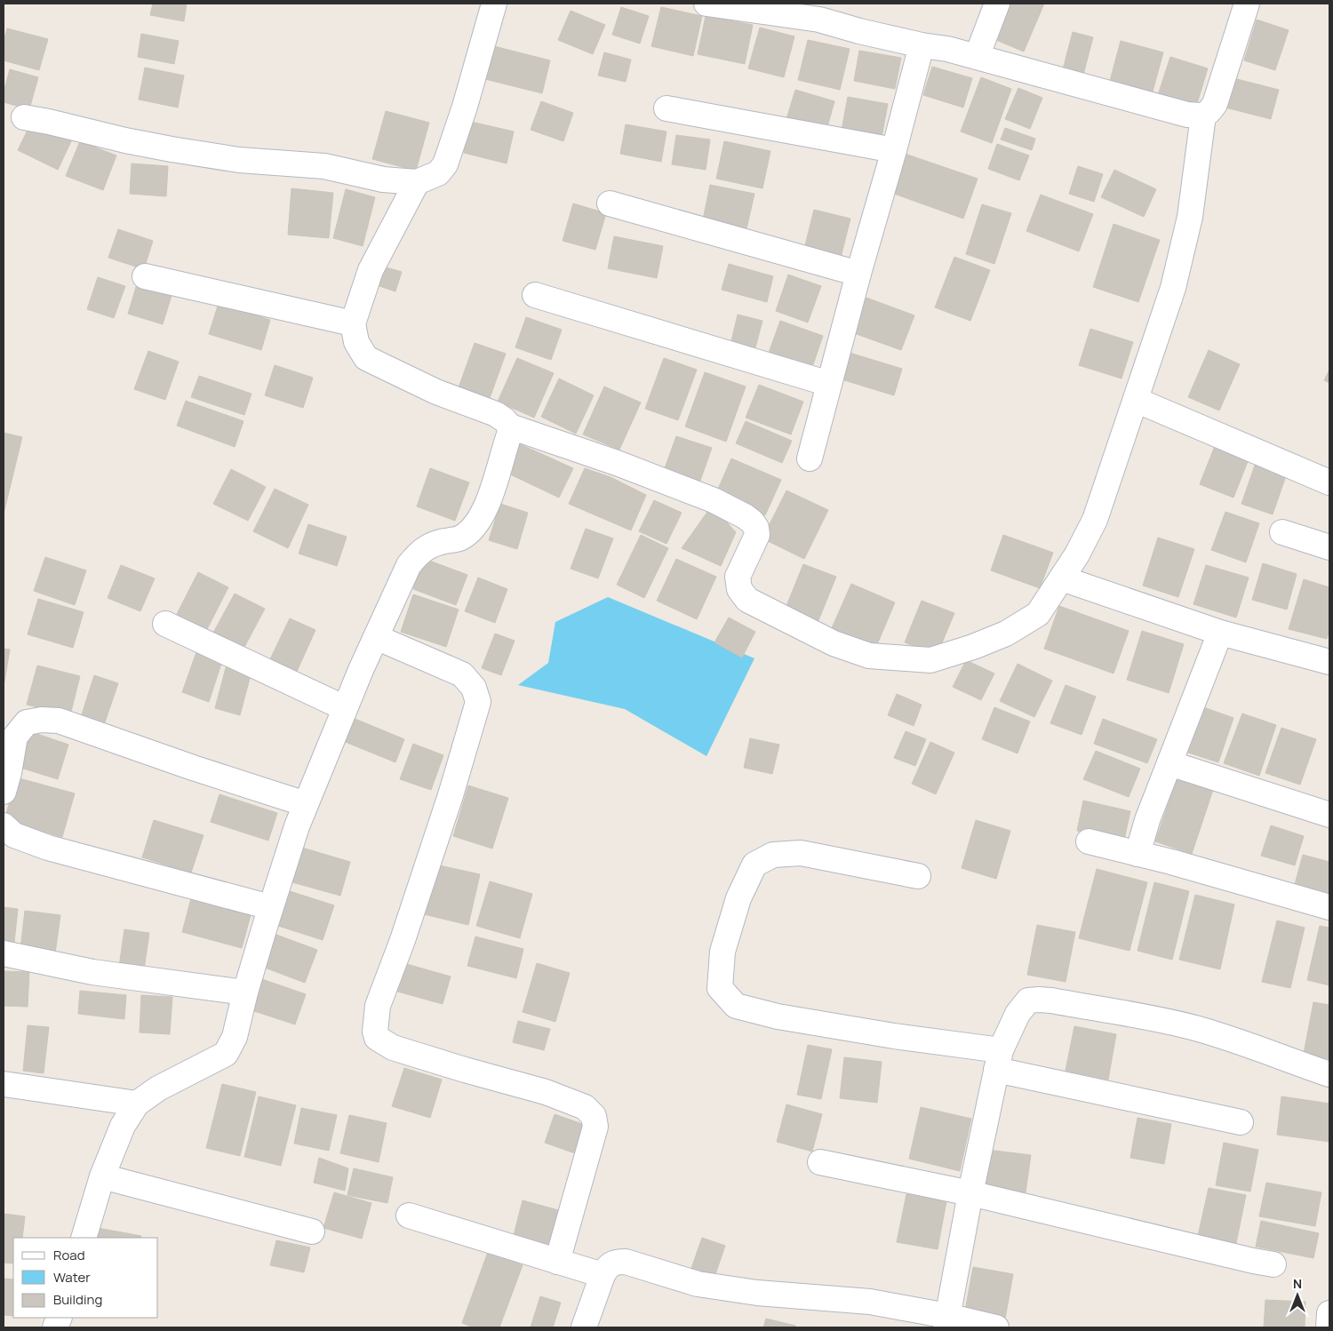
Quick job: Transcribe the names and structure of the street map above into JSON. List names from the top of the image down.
{
  "legend": ["Road", "Water", "Building"],
  "north": "top"
}
